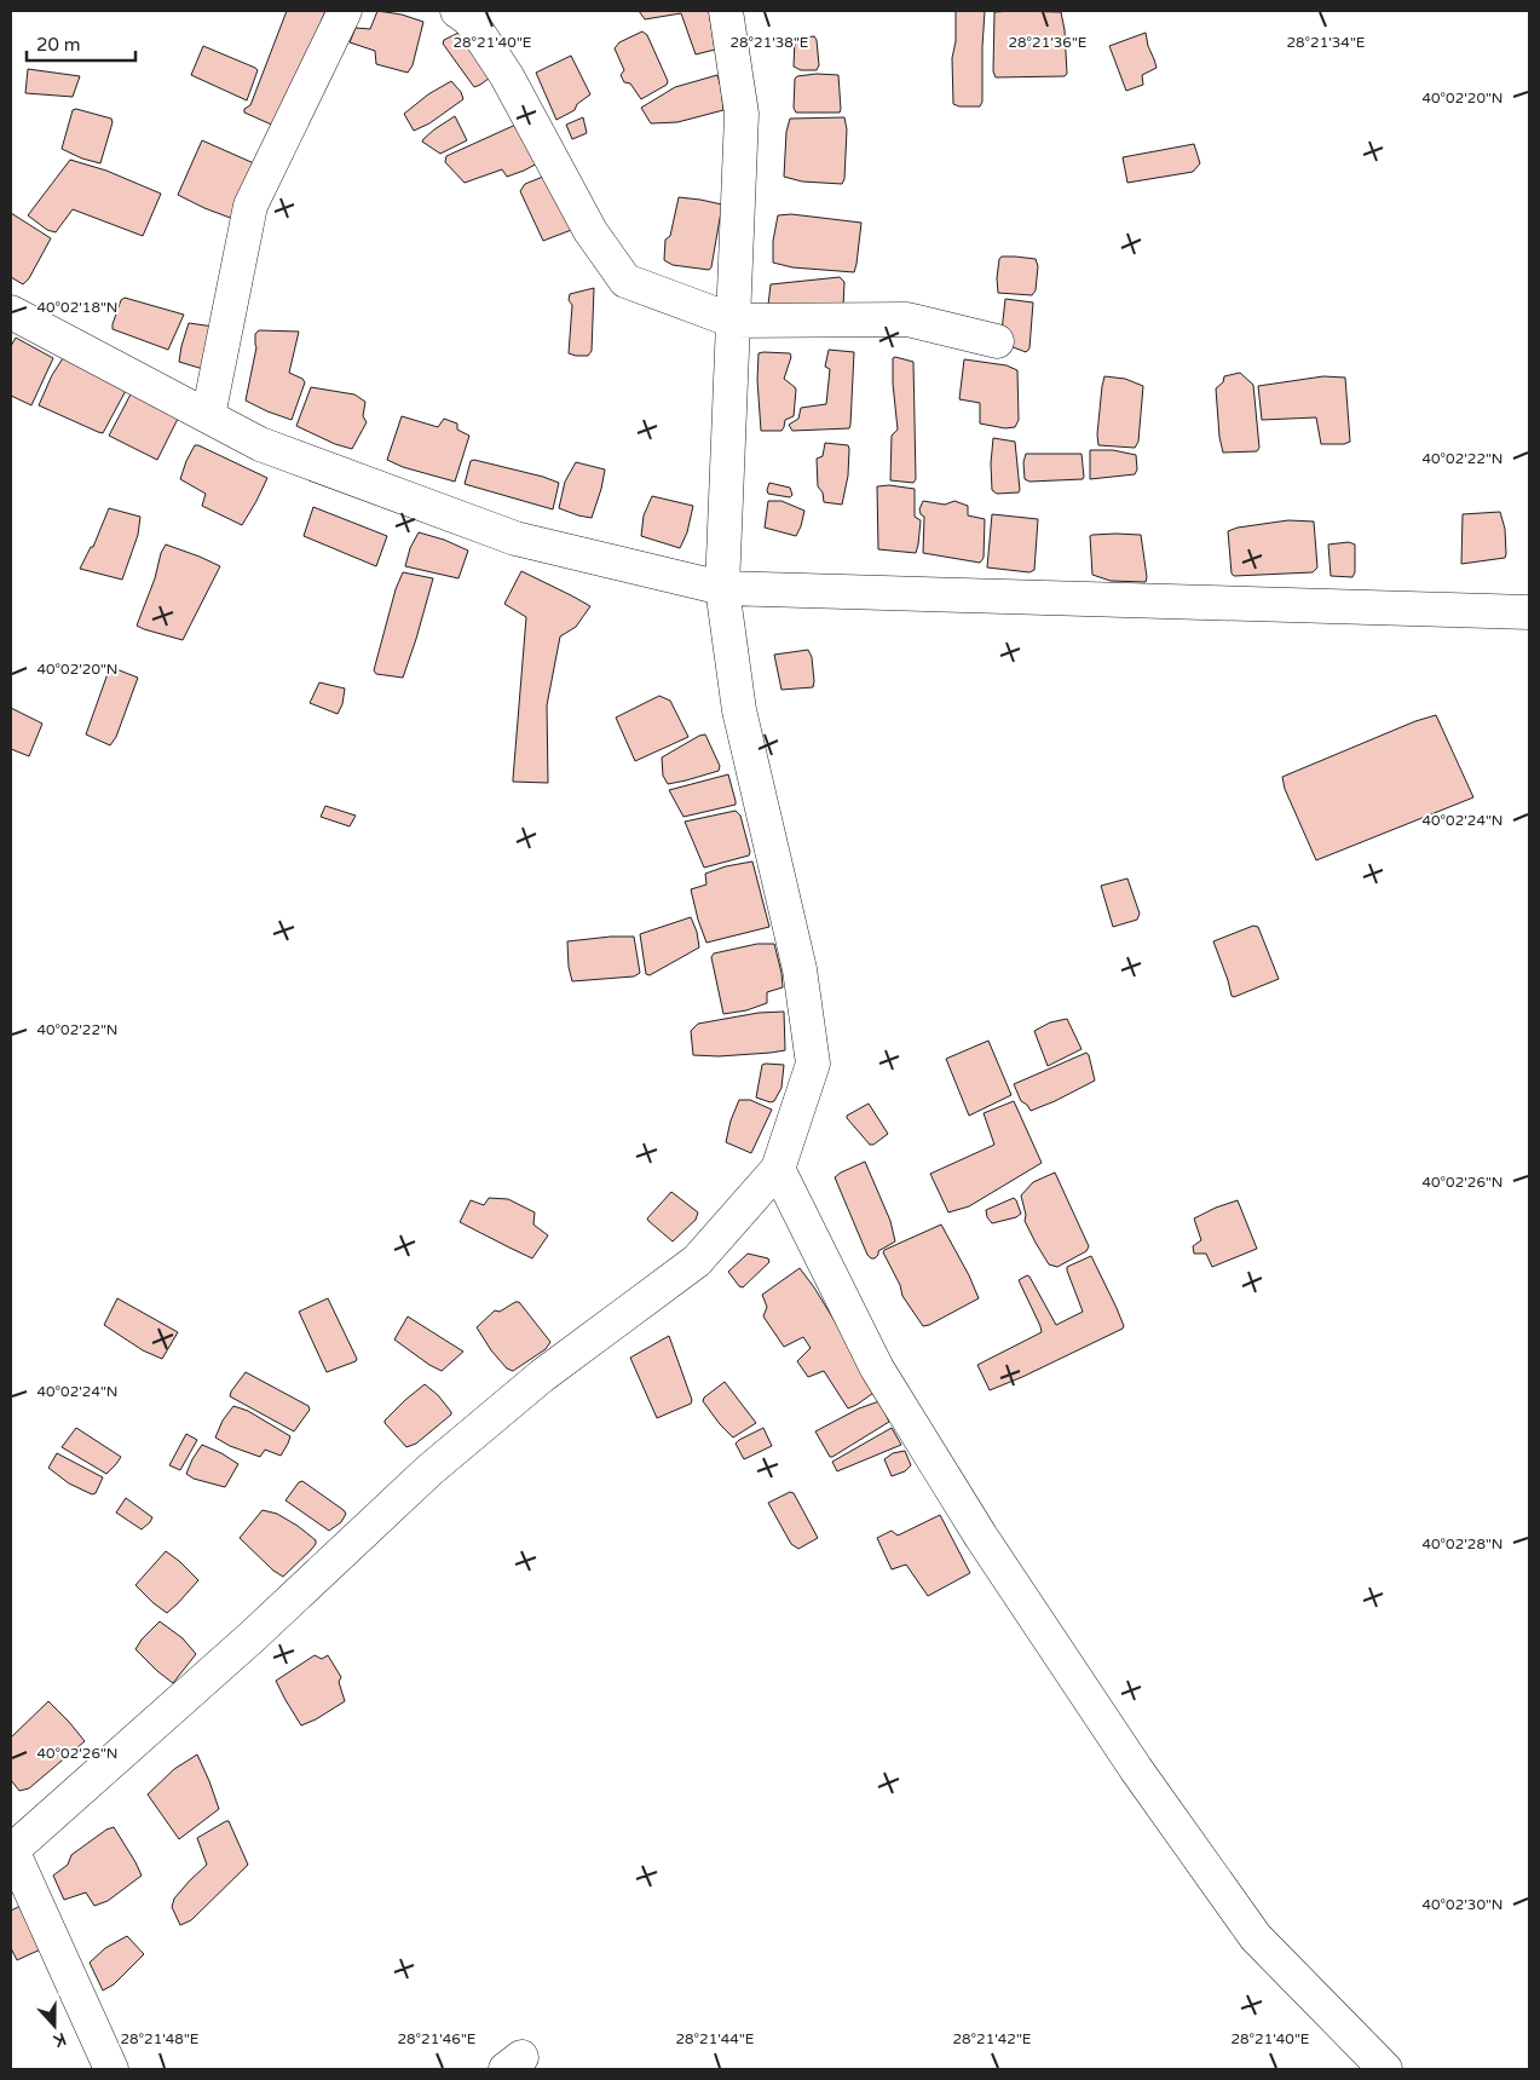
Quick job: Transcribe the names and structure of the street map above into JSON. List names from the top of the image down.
{
  "scale_bar": "20 m",
  "north": "bottom",
  "coordinates": [
    "28°21'40\"E",
    "28°21'38\"E",
    "28°21'36\"E",
    "28°21'34\"E",
    "40°02'20\"N",
    "40°02'18\"N",
    "40°02'22\"N",
    "40°02'24\"N",
    "40°02'26\"N",
    "40°02'28\"N",
    "40°02'30\"N",
    "28°21'48\"E",
    "28°21'46\"E",
    "28°21'44\"E",
    "28°21'42\"E"
  ]
}
